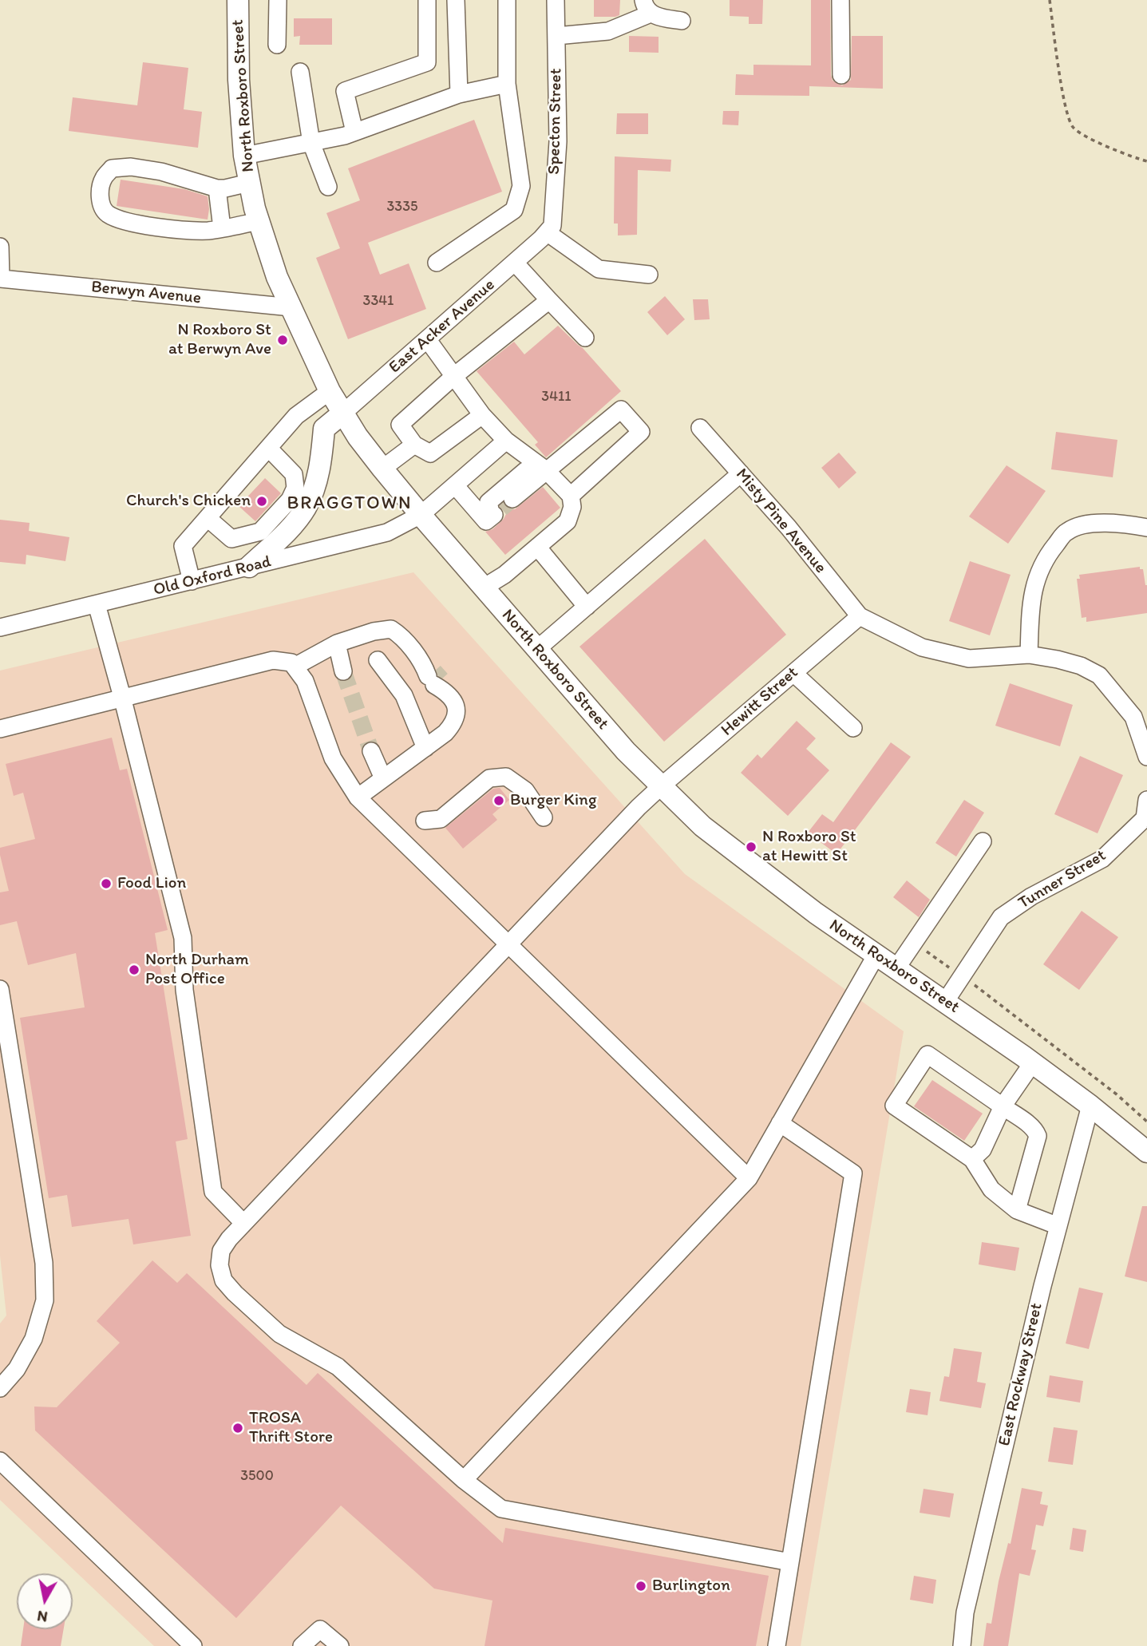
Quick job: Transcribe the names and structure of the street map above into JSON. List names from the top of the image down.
{
  "streets": {
    "main road": ["North Roxboro Street"],
    "street": [
      "Specton Street",
      "Berwyn Avenue",
      "East Acker Avenue",
      "Misty Pine Avenue",
      "Old Oxford Road",
      "Hewitt Street",
      "Tunner Street",
      "East Rockway Street"
    ]
  },
  "crossings": [
    ["North Roxboro Street", "Berwyn Avenue"],
    ["North Roxboro Street", "East Acker Avenue"],
    ["North Roxboro Street", "Old Oxford Road"],
    ["North Roxboro Street", "Hewitt Street"],
    ["North Roxboro Street", "Tunner Street"],
    ["North Roxboro Street", "East Rockway Street"],
    ["Specton Street", "East Acker Avenue"],
    ["Misty Pine Avenue", "Hewitt Street"]
  ],
  "districts": ["BRAGGTOWN"],
  "places": [
    "N Roxboro St at Berwyn Ave",
    "Church's Chicken",
    "Burger King",
    "N Roxboro St at Hewitt St",
    "Food Lion",
    "North Durham Post Office",
    "TROSA Thrift Store",
    "Burlington"
  ],
  "house_numbers": [
    "3335",
    "3341",
    "3411",
    "3500"
  ],
  "north": "bottom"
}
